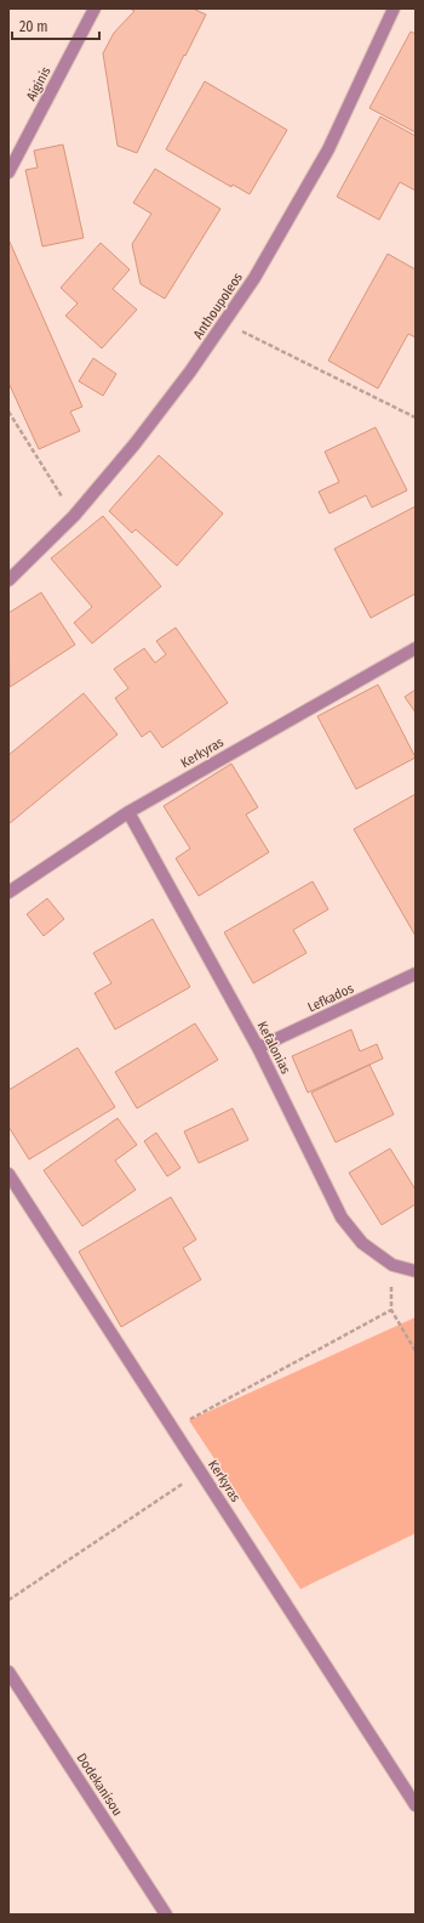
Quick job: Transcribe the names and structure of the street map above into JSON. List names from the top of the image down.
{
  "streets": {
    "street": [
      "Aiginis",
      "Anthoupoleos",
      "Kerkyras",
      "Lefkados",
      "Kefalonias",
      "Dodekanisou"
    ]
  },
  "crossings": [
    ["Kerkyras", "Kefalonias"],
    ["Lefkados", "Kefalonias"]
  ],
  "scale_bar": "20 m"
}
